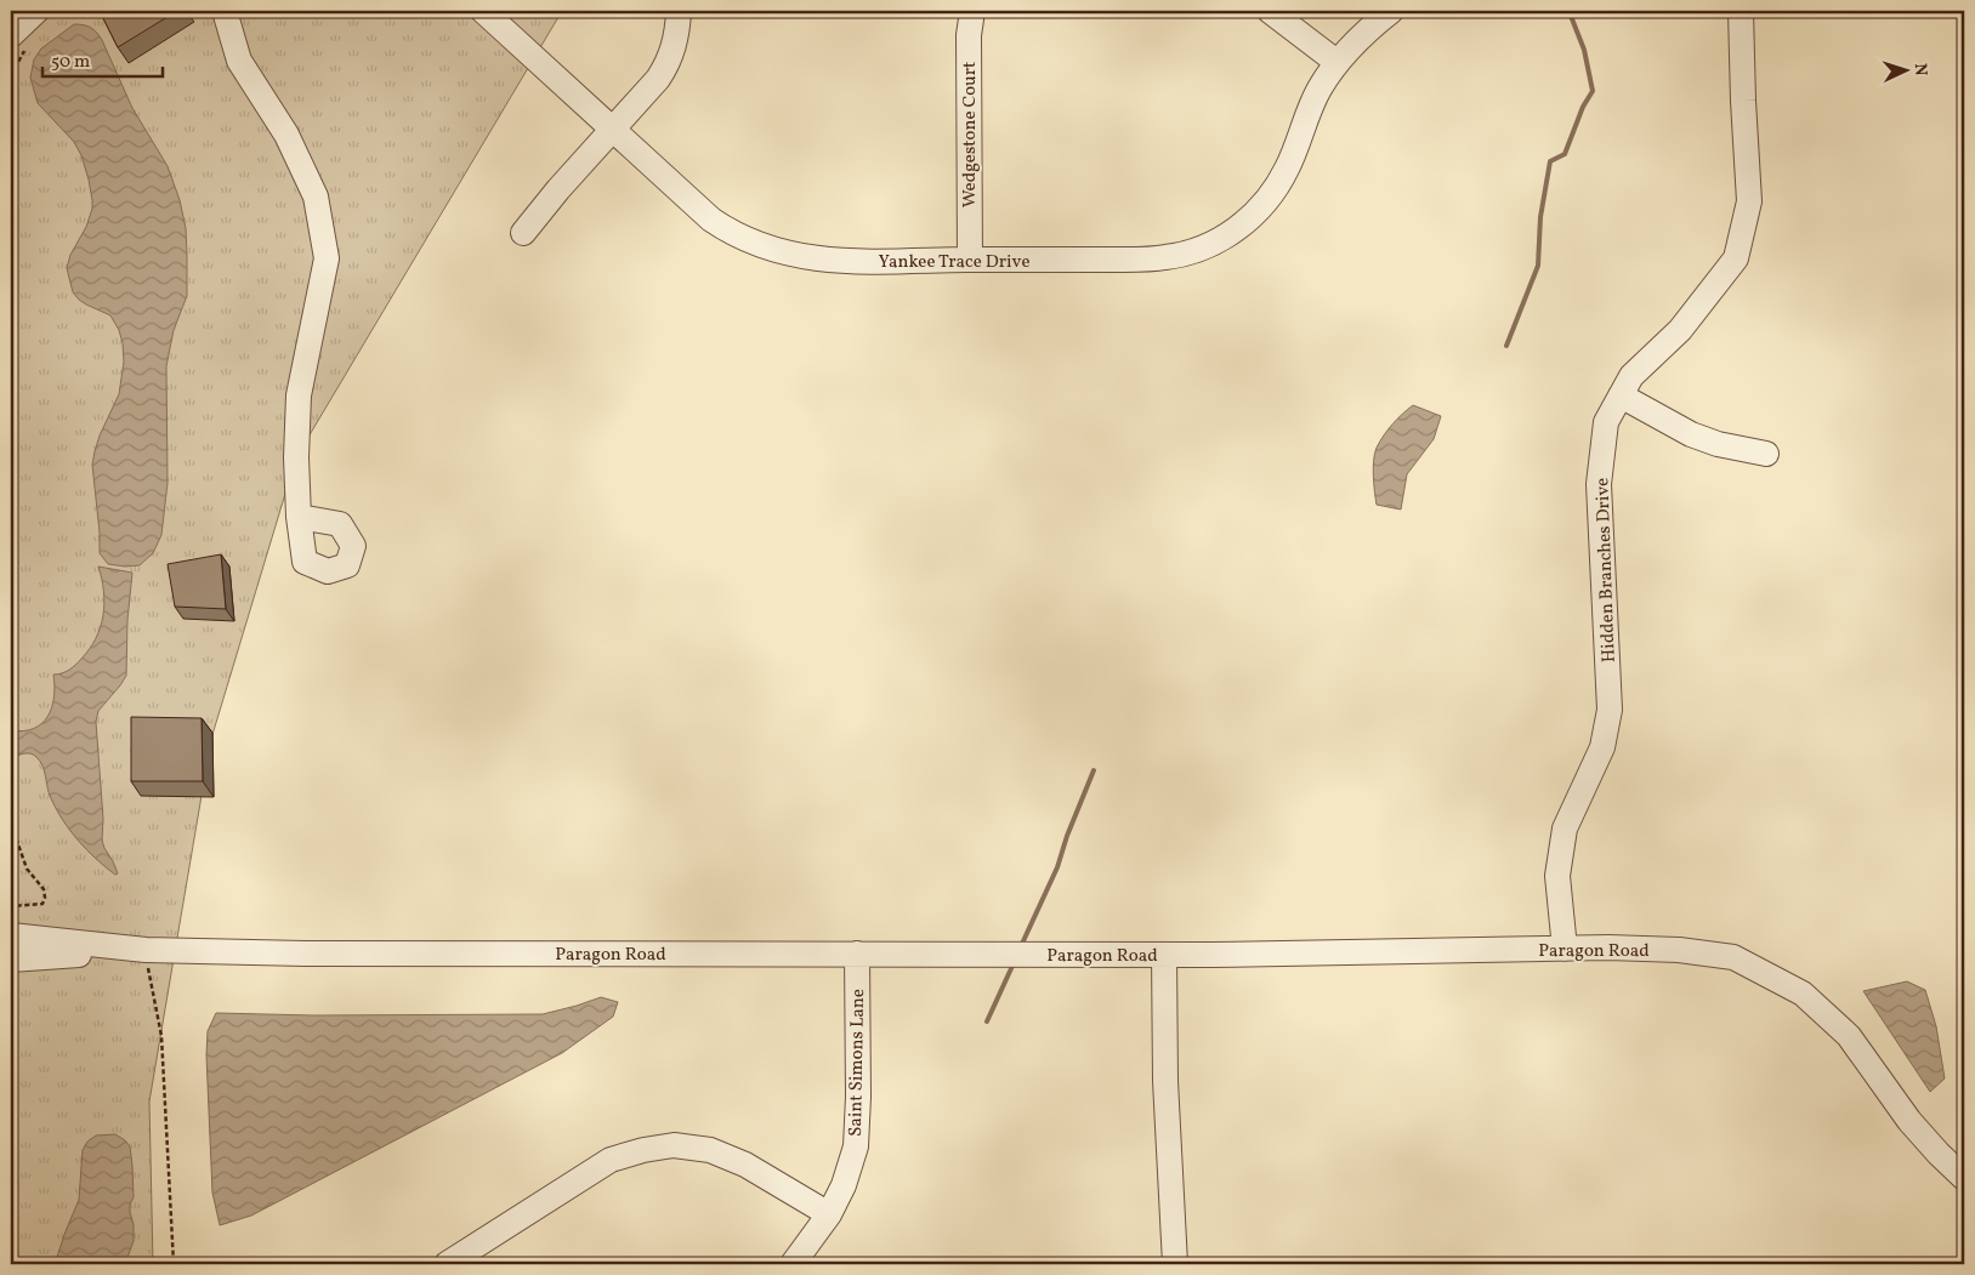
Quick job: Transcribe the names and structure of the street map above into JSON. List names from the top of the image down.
{
  "streets": {
    "street": [
      "Wedgestone Court",
      "Yankee Trace Drive",
      "Hidden Branches Drive",
      "Paragon Road",
      "Saint Simons Lane"
    ]
  },
  "crossings": [
    ["Wedgestone Court", "Yankee Trace Drive"],
    ["Hidden Branches Drive", "Paragon Road"],
    ["Paragon Road", "Saint Simons Lane"]
  ],
  "scale_bar": "50 m",
  "north": "right"
}
